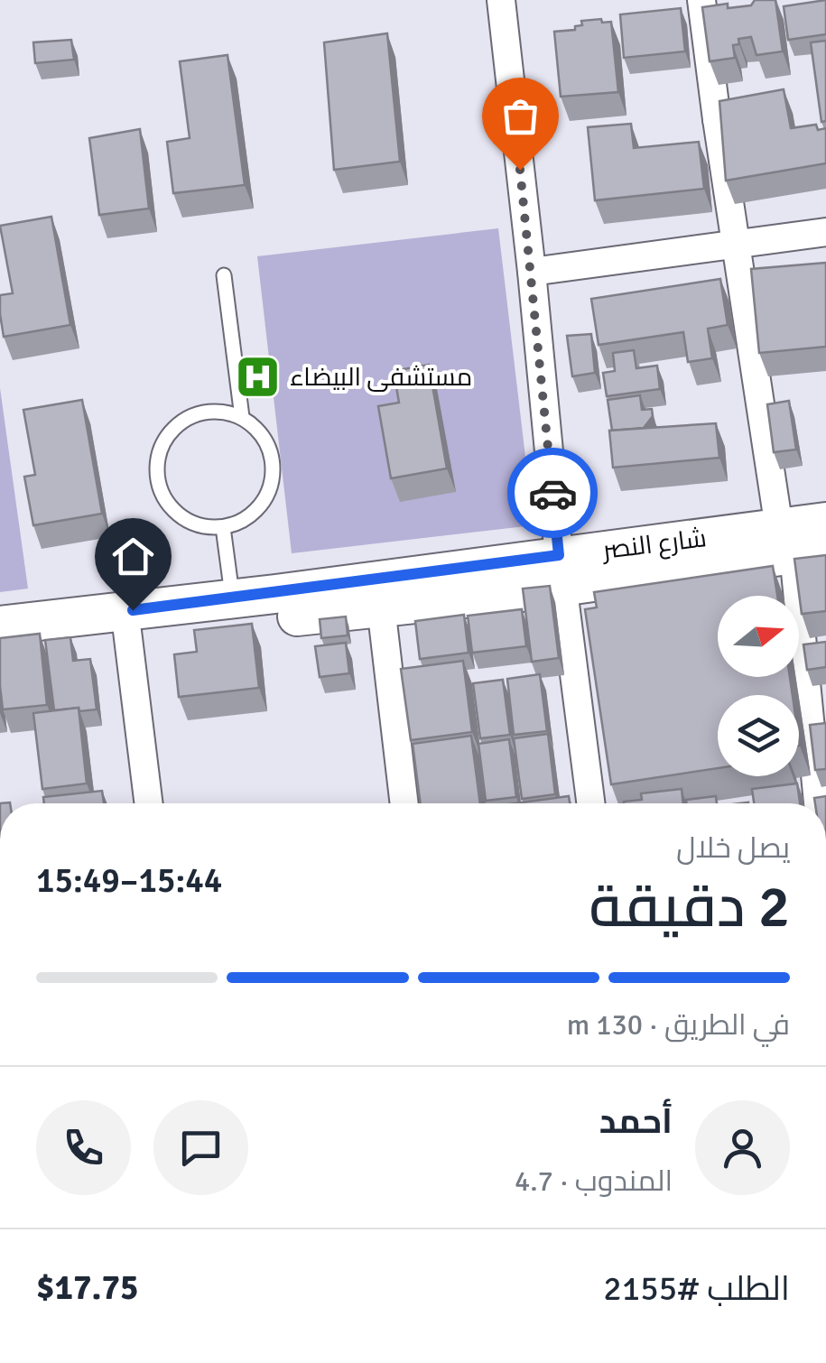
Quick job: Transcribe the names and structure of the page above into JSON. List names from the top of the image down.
{
  "streets": {
    "street": ["شارع النصر"]
  },
  "places": {
    "hospital": ["مستشفى البيضاء"]
  },
  "north": "right",
  "page": {
    "heading": ["2 دقيقة", "يصل خلال", "15:44–15:49"],
    "panel": [
      "أحمد",
      "المندوب · 4.7",
      "الطلب #2155",
      "$17.75"
    ],
    "bar": "في الطريق · 130 m"
  }
}
